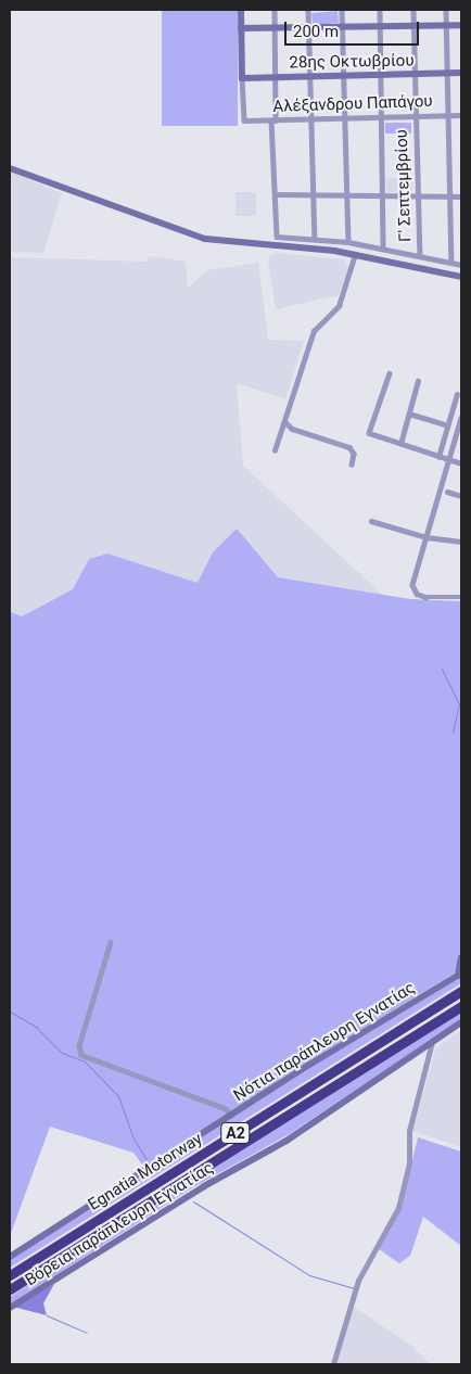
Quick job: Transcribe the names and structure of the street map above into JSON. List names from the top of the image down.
{
  "streets": {
    "highway": ["Α2", "Egnatia Motorway"],
    "street": [
      "28ης Οκτωβρίου",
      "Αλέξανδρου Παπάγου",
      "Γ' Σεπτεμβρίου",
      "Νότια παράπλευρη Εγνατίας",
      "Βόρεια παράπλευρη Εγνατίας"
    ]
  },
  "crossings": [
    ["28ης Οκτωβρίου", "Αλέξανδρου Παπάγου"],
    ["28ης Οκτωβρίου", "Γ' Σεπτεμβρίου"],
    ["Αλέξανδρου Παπάγου", "Γ' Σεπτεμβρίου"]
  ],
  "scale_bar": "200 m"
}
